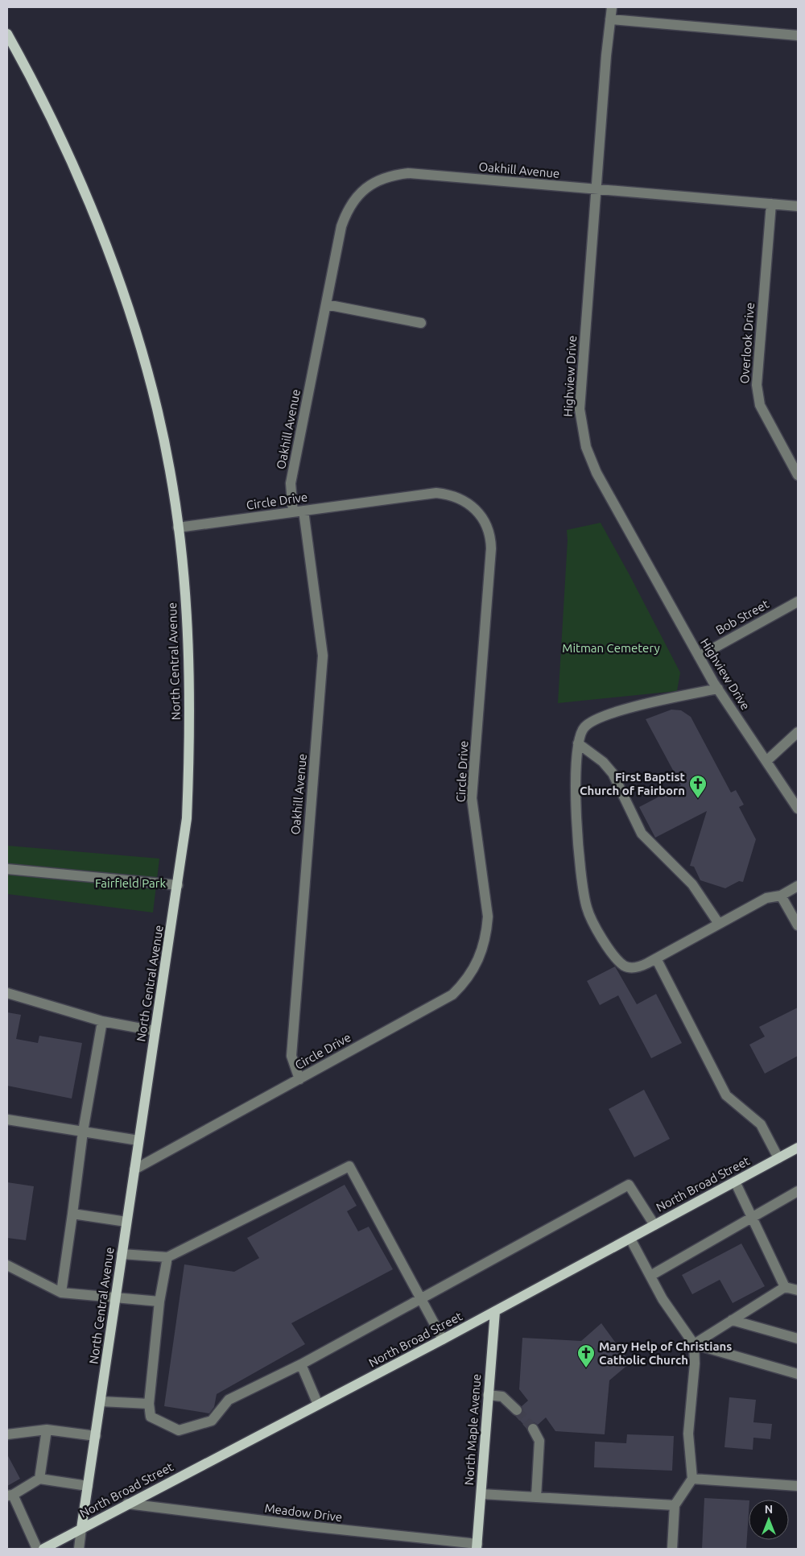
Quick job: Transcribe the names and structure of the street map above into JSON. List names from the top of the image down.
{
  "streets": {
    "main road": ["North Central Avenue", "North Broad Street", "North Maple Avenue"],
    "street": [
      "Oakhill Avenue",
      "Overlook Drive",
      "Highview Drive",
      "Circle Drive",
      "Bob Street",
      "Meadow Drive"
    ]
  },
  "crossings": [
    ["Oakhill Avenue", "Overlook Drive"],
    ["Oakhill Avenue", "Highview Drive"],
    ["Oakhill Avenue", "Circle Drive"],
    ["Highview Drive", "Bob Street"],
    ["Circle Drive", "North Central Avenue"],
    ["North Central Avenue", "North Broad Street"],
    ["North Broad Street", "North Maple Avenue"],
    ["North Broad Street", "Meadow Drive"],
    ["North Maple Avenue", "Meadow Drive"]
  ],
  "parks": ["Mitman Cemetery", "Fairfield Park"],
  "places": {
    "church": ["First Baptist Church of Fairborn", "Mary Help of Christians Catholic Church"]
  },
  "north": "top"
}
